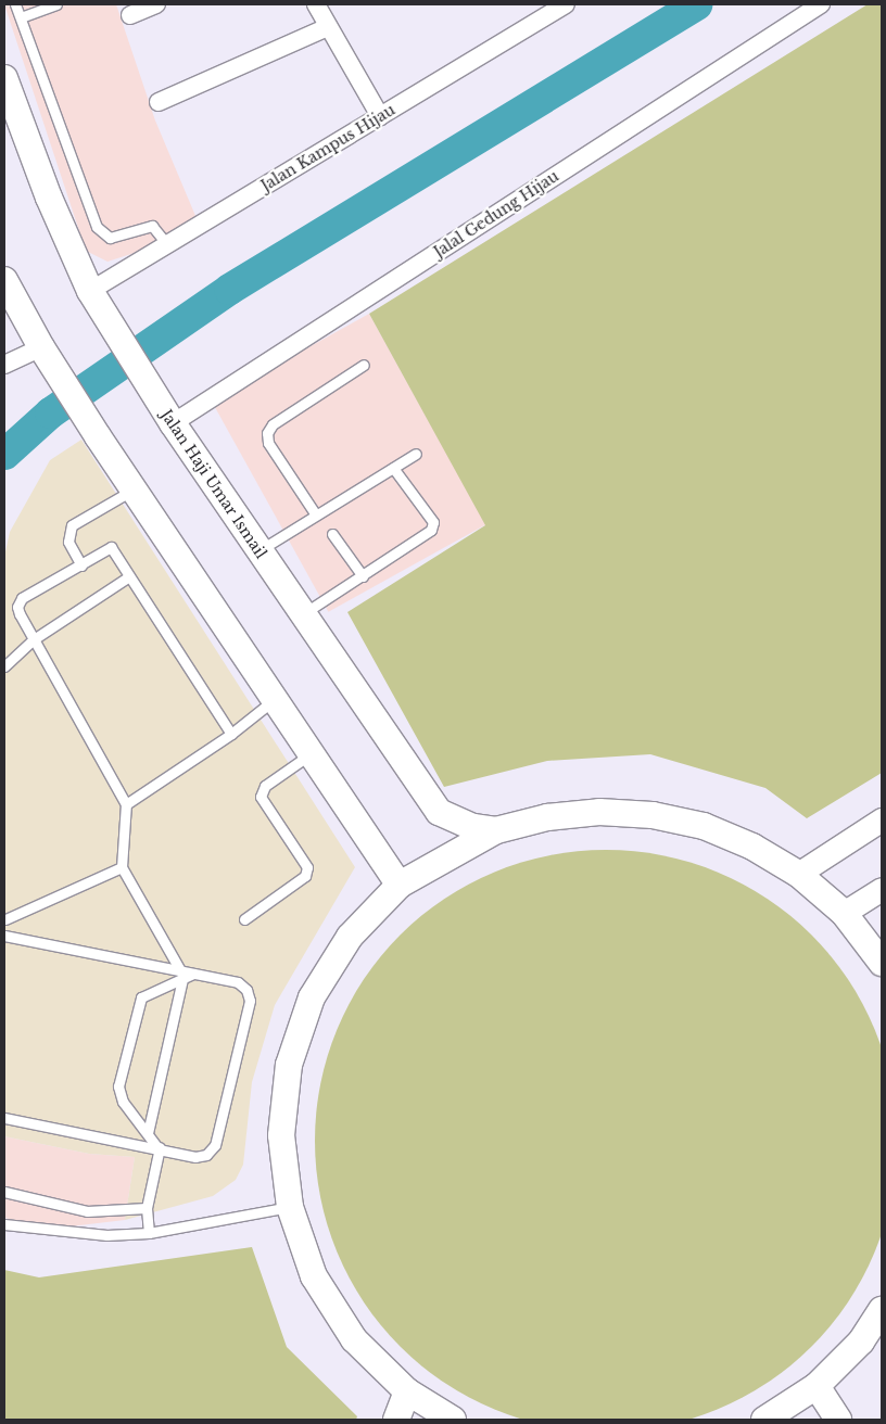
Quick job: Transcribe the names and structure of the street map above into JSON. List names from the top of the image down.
{
  "streets": {
    "main road": ["Jalan Haji Umar Ismail"],
    "street": ["Jalan Kampus Hijau", "Jalal Gedung Hijau"]
  },
  "crossings": [
    ["Jalan Kampus Hijau", "Jalan Haji Umar Ismail"],
    ["Jalal Gedung Hijau", "Jalan Haji Umar Ismail"]
  ]
}
